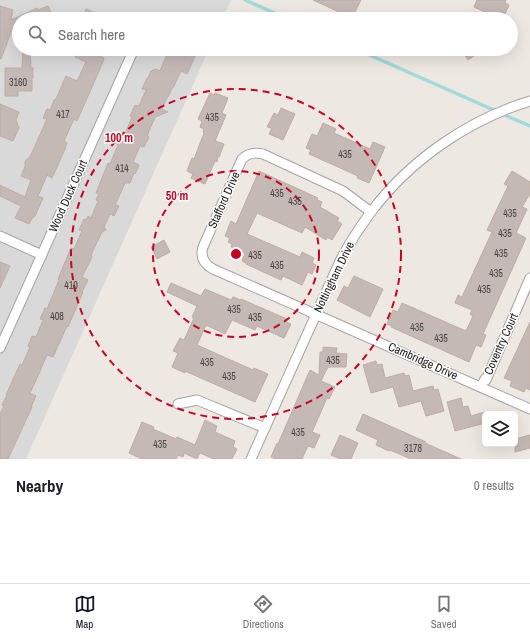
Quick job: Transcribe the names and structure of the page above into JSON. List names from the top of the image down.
{
  "streets": {
    "street": [
      "Wood Duck Court",
      "Stafford Drive",
      "Nottingham Drive",
      "Coventry Court",
      "Cambridge Drive"
    ]
  },
  "crossings": [
    ["Stafford Drive", "Nottingham Drive"],
    ["Stafford Drive", "Cambridge Drive"],
    ["Nottingham Drive", "Cambridge Drive"],
    ["Coventry Court", "Cambridge Drive"]
  ],
  "house_numbers": [
    "3160",
    "417",
    "435",
    "435",
    "414",
    "435",
    "435",
    "435",
    "435",
    "435",
    "435",
    "435",
    "435",
    "410",
    "435",
    "435",
    "408",
    "435",
    "435",
    "435",
    "435",
    "435",
    "435",
    "435",
    "435",
    "3178"
  ],
  "page": {
    "search": "Search here",
    "heading": ["Nearby", "0 results"],
    "nav": ["Map", "Directions", "Saved"]
  },
  "rings": ["100 m", "50 m"]
}
